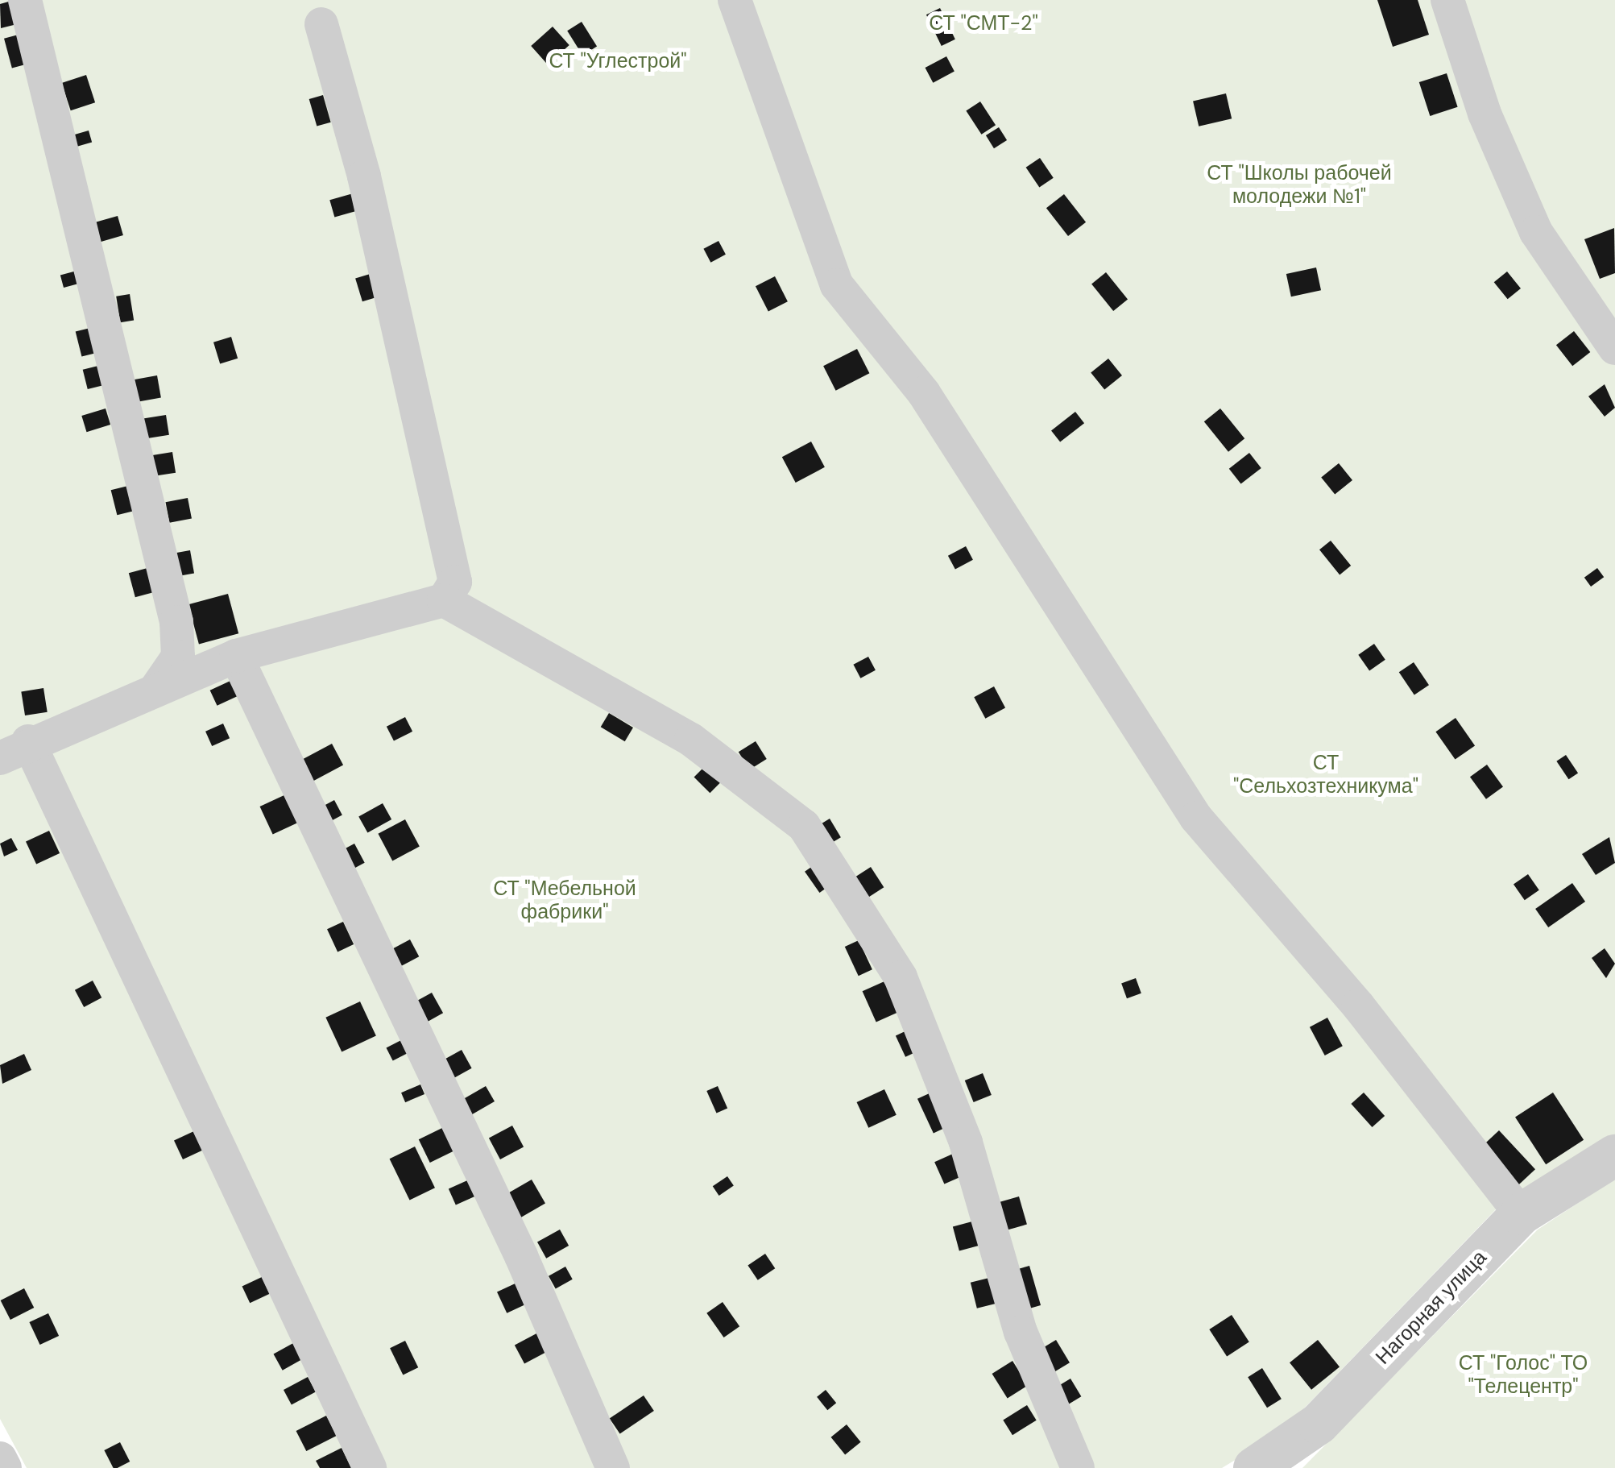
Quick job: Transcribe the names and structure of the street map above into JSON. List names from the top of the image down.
{
  "streets": {
    "street": ["Нагорная улица"]
  },
  "parks": [
    "СТ \"СМТ-2\"",
    "СТ \"Углестрой\"",
    "СТ \"Школы рабочей молодежи №1\"",
    "СТ \"Сельхозтехникума\"",
    "СТ \"Мебельной фабрики\"",
    "СТ \"Голос\" ТО \"Телецентр\""
  ]
}
